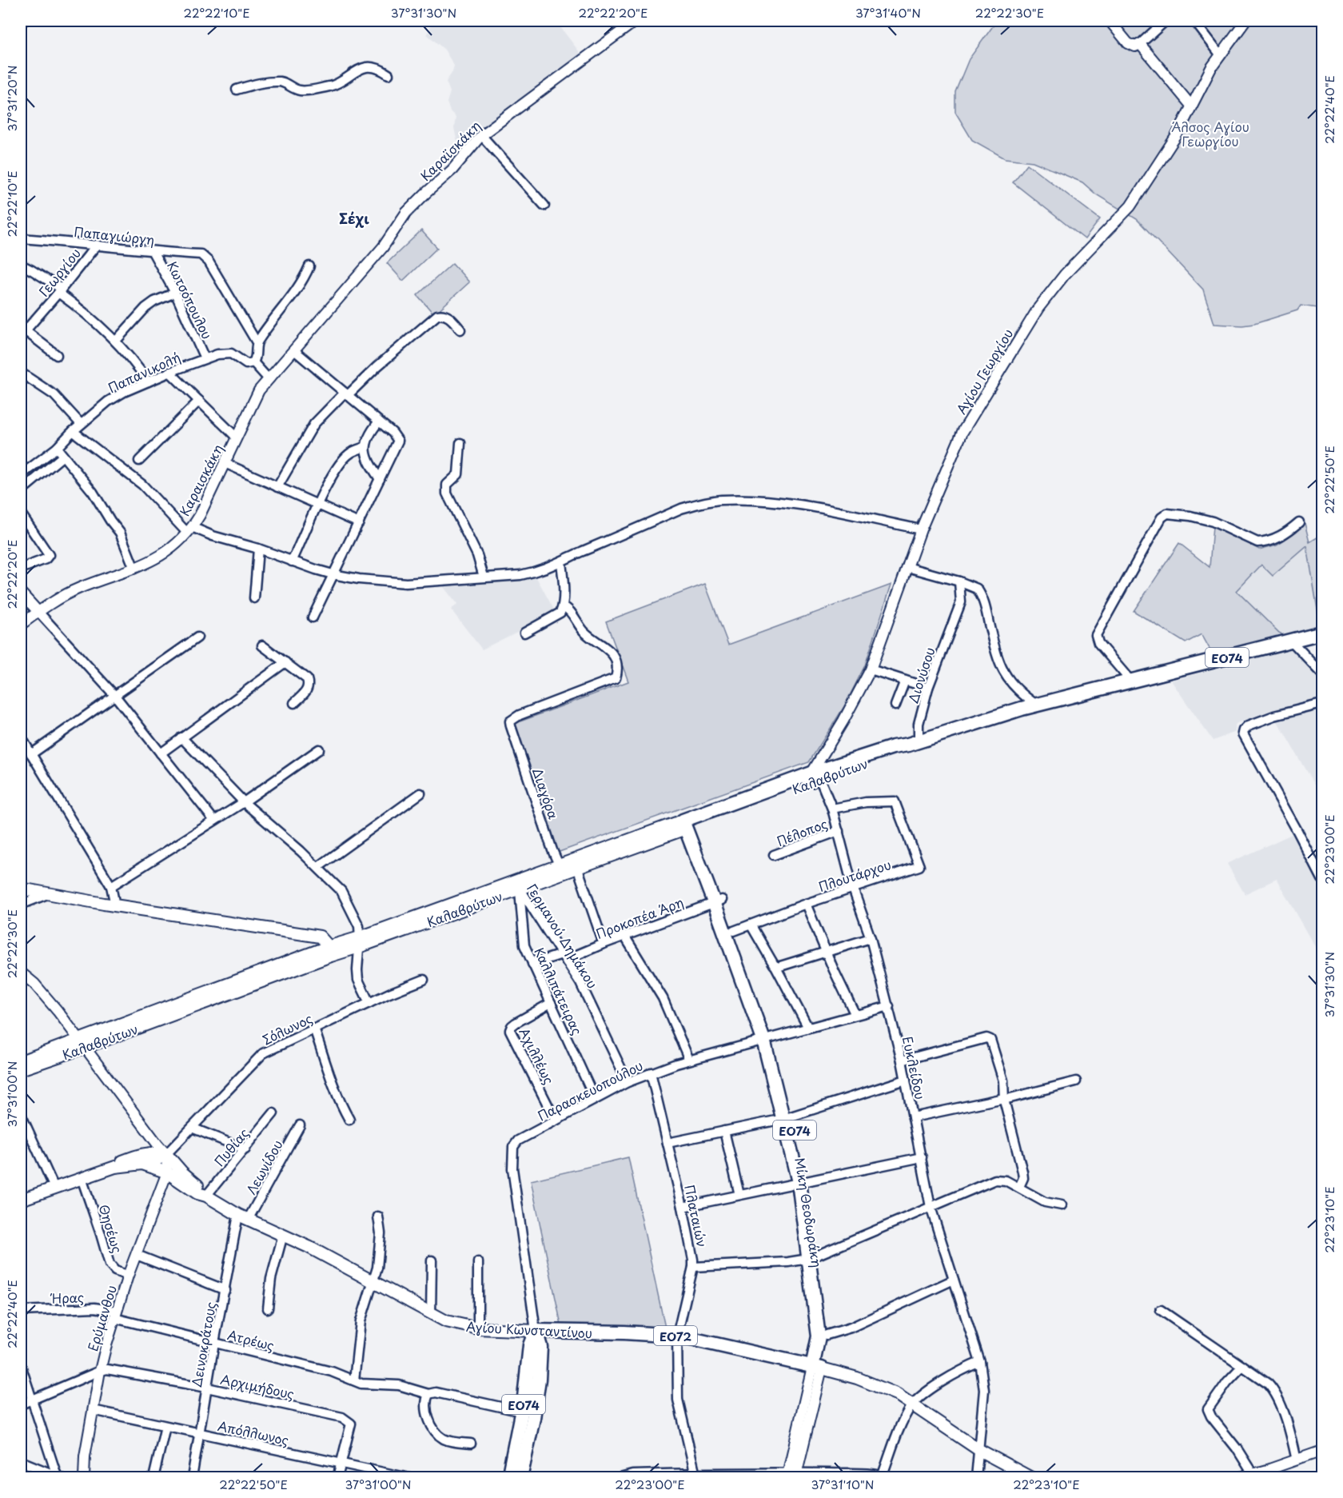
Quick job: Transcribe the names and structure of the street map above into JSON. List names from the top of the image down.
{
  "streets": {
    "main road": [
      "ΕΟ74",
      "Καλαβρύτων",
      "Μίκη Θεοδωράκη",
      "Αγίου Κωνσταντίνου",
      "ΕΟ72"
    ],
    "street": [
      "Καραϊσκάκη",
      "Παπαγιώργη",
      "Γεωργίου",
      "Κωτσόπουλου",
      "Αγίου Γεωργίου",
      "Παπανικολή",
      "Καραισκάκη",
      "Διονύσου",
      "Διαγόρα",
      "Πέλοπος",
      "Πλουτάρχου",
      "Προκοπέα Άρη",
      "Γερμανού Δημάκου",
      "Καλλιπάτειρας",
      "Σόλωνος",
      "Αχιλλέως",
      "Ευκλείδου",
      "Παρασκευοπούλου",
      "Πυθίας",
      "Λεωνίδου",
      "Πλαταιών",
      "Θησέως",
      "Ήρας",
      "Ερύμανθου",
      "Ατρέως",
      "Δεινοκράτους",
      "Αρχιμήδους",
      "Απόλλωνος"
    ]
  },
  "crossings": [
    ["Καραϊσκάκη", "Καραισκάκη"],
    ["Παπαγιώργη", "Γεωργίου"],
    ["Παπαγιώργη", "Κωτσόπουλου"],
    ["Κωτσόπουλου", "Παπανικολή"],
    ["Αγίου Γεωργίου", "Καλαβρύτων"],
    ["Αγίου Γεωργίου", "Ευκλείδου"],
    ["ΕΟ74", "Καλαβρύτων"],
    ["ΕΟ74", "Παρασκευοπούλου"],
    ["ΕΟ74", "Αγίου Κωνσταντίνου"],
    ["ΕΟ74", "Ατρέως"],
    ["Διονύσου", "Καλαβρύτων"],
    ["Καλαβρύτων", "Διαγόρα"],
    ["Καλαβρύτων", "Γερμανού Δημάκου"],
    ["Καλαβρύτων", "Καλλιπάτειρας"],
    ["Καλαβρύτων", "Ευκλείδου"],
    ["Καλαβρύτων", "Μίκη Θεοδωράκη"],
    ["Πέλοπος", "Ευκλείδου"],
    ["Πλουτάρχου", "Ευκλείδου"],
    ["Πλουτάρχου", "Μίκη Θεοδωράκη"],
    ["Προκοπέα Άρη", "Γερμανού Δημάκου"],
    ["Προκοπέα Άρη", "Μίκη Θεοδωράκη"],
    ["Γερμανού Δημάκου", "Καλλιπάτειρας"],
    ["Γερμανού Δημάκου", "Παρασκευοπούλου"],
    ["Καλλιπάτειρας", "Αχιλλέως"],
    ["Καλλιπάτειρας", "Παρασκευοπούλου"],
    ["Σόλωνος", "Αγίου Κωνσταντίνου"],
    ["Αχιλλέως", "Παρασκευοπούλου"],
    ["Ευκλείδου", "Παρασκευοπούλου"],
    ["Ευκλείδου", "ΕΟ72"],
    ["Παρασκευοπούλου", "Μίκη Θεοδωράκη"],
    ["Παρασκευοπούλου", "Πλαταιών"],
    ["Παρασκευοπούλου", "Αγίου Κωνσταντίνου"],
    ["Πυθίας", "Αγίου Κωνσταντίνου"],
    ["Λεωνίδου", "Αγίου Κωνσταντίνου"],
    ["Λεωνίδου", "Δεινοκράτους"],
    ["Μίκη Θεοδωράκη", "Αγίου Κωνσταντίνου"],
    ["Μίκη Θεοδωράκη", "ΕΟ72"],
    ["Πλαταιών", "Αγίου Κωνσταντίνου"],
    ["Θησέως", "Ερύμανθου"],
    ["Θησέως", "Αγίου Κωνσταντίνου"],
    ["Ήρας", "Ερύμανθου"],
    ["Ήρας", "Ατρέως"],
    ["Ερύμανθου", "Αγίου Κωνσταντίνου"],
    ["Ερύμανθου", "Ατρέως"],
    ["Ερύμανθου", "Αρχιμήδους"],
    ["Ερύμανθου", "Απόλλωνος"],
    ["Αγίου Κωνσταντίνου", "ΕΟ72"],
    ["Αγίου Κωνσταντίνου", "Δεινοκράτους"],
    ["Ατρέως", "Δεινοκράτους"],
    ["Δεινοκράτους", "Αρχιμήδους"],
    ["Δεινοκράτους", "Απόλλωνος"],
    ["Αρχιμήδους", "Απόλλωνος"]
  ],
  "districts": ["Σέχι"],
  "parks": ["Άλσος Αγίου Γεωργίου"],
  "coordinates": [
    "22°22'10\"E",
    "37°31'30\"N",
    "22°22'20\"E",
    "37°31'40\"N",
    "22°22'30\"E",
    "37°31'20\"N",
    "22°22'40\"E",
    "22°22'50\"E",
    "22°23'00\"E",
    "37°31'00\"N",
    "22°23'10\"E",
    "37°31'10\"N"
  ]
}
